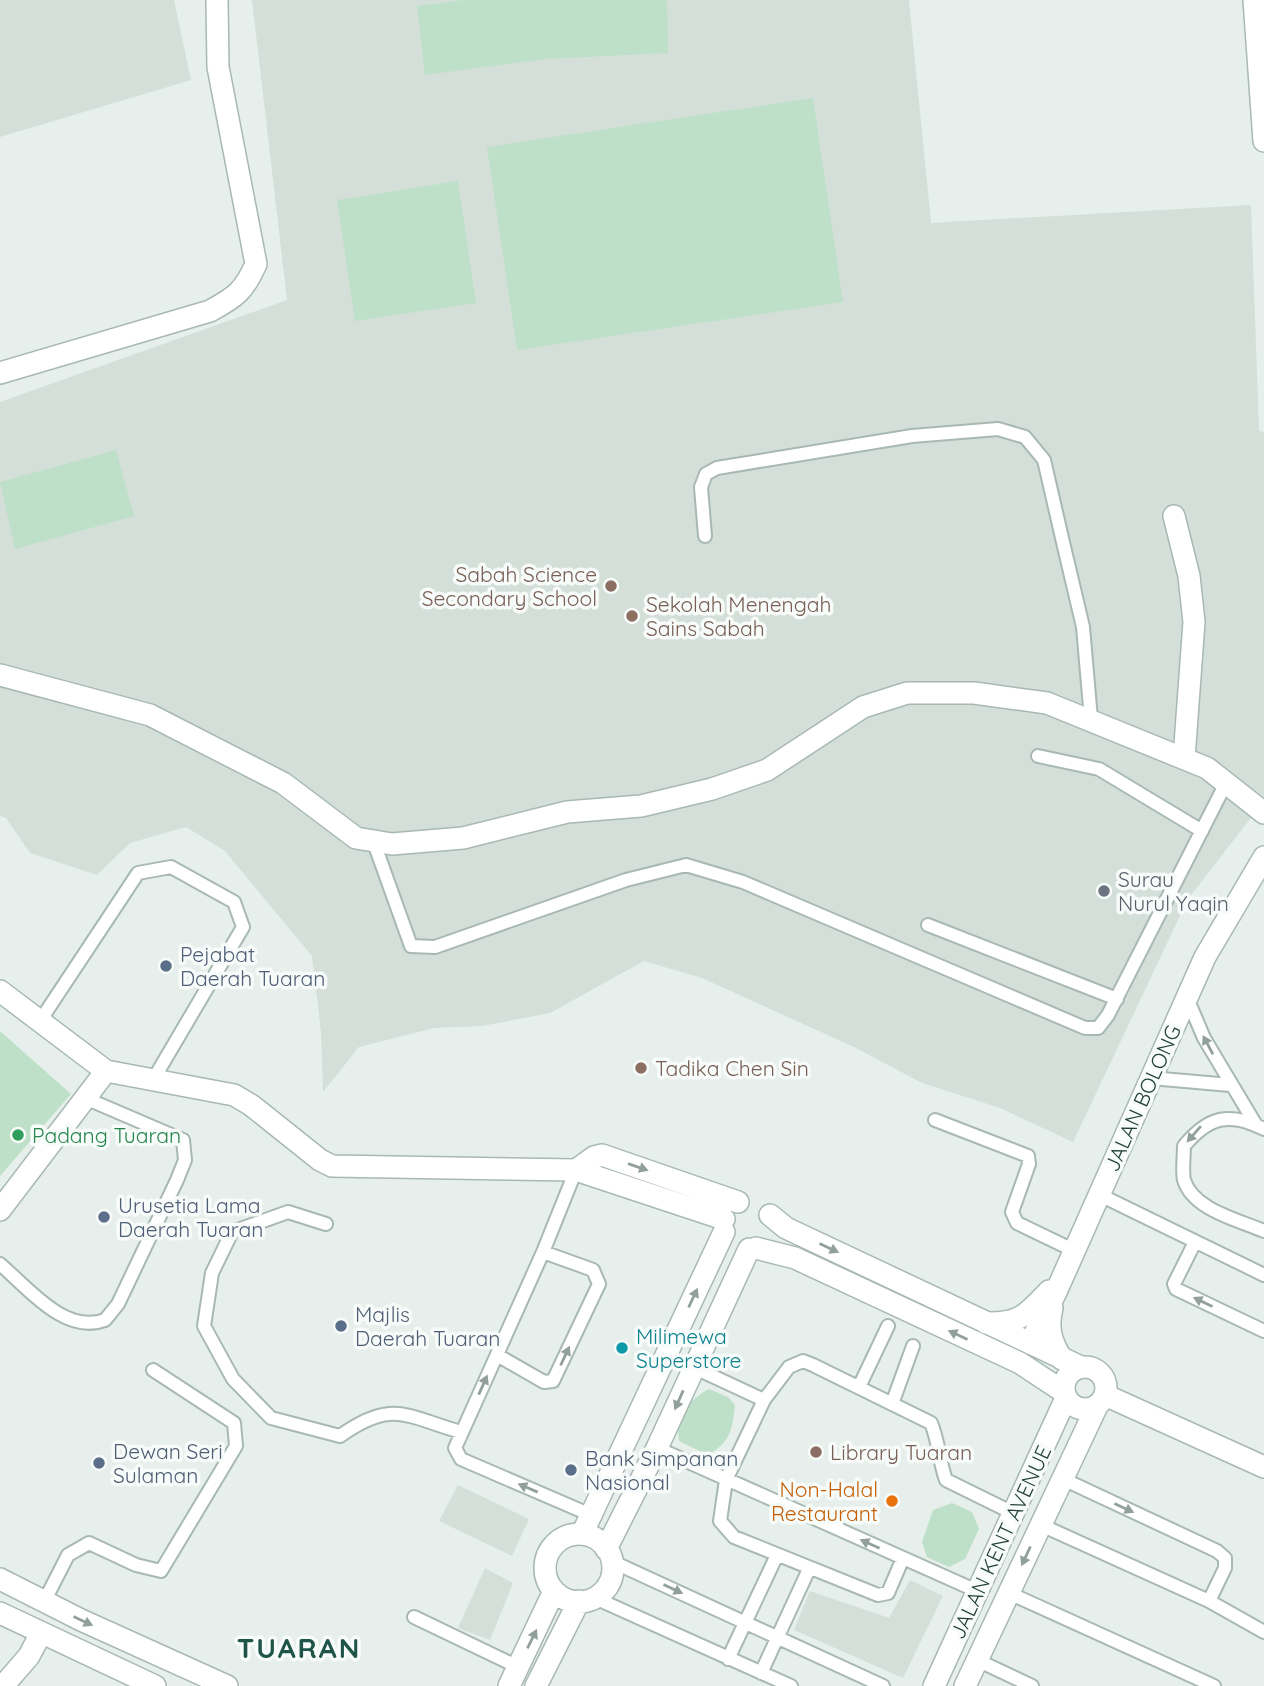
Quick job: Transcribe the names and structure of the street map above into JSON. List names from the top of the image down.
{
  "streets": {
    "street": ["JALAN BOLONG", "JALAN KENT AVENUE"]
  },
  "districts": ["TUARAN"],
  "places": [
    "Sabah Science Secondary School",
    "Sekolah Menengah Sains Sabah",
    "Surau Nurul Yaqin",
    "Pejabat Daerah Tuaran",
    "Tadika Chen Sin",
    "Padang Tuaran",
    "Urusetia Lama Daerah Tuaran",
    "Majlis Daerah Tuaran",
    "Milimewa Superstore",
    "Library Tuaran",
    "Dewan Seri Sulaman",
    "Bank Simpanan Nasional",
    "Non-Halal Restaurant"
  ]
}
